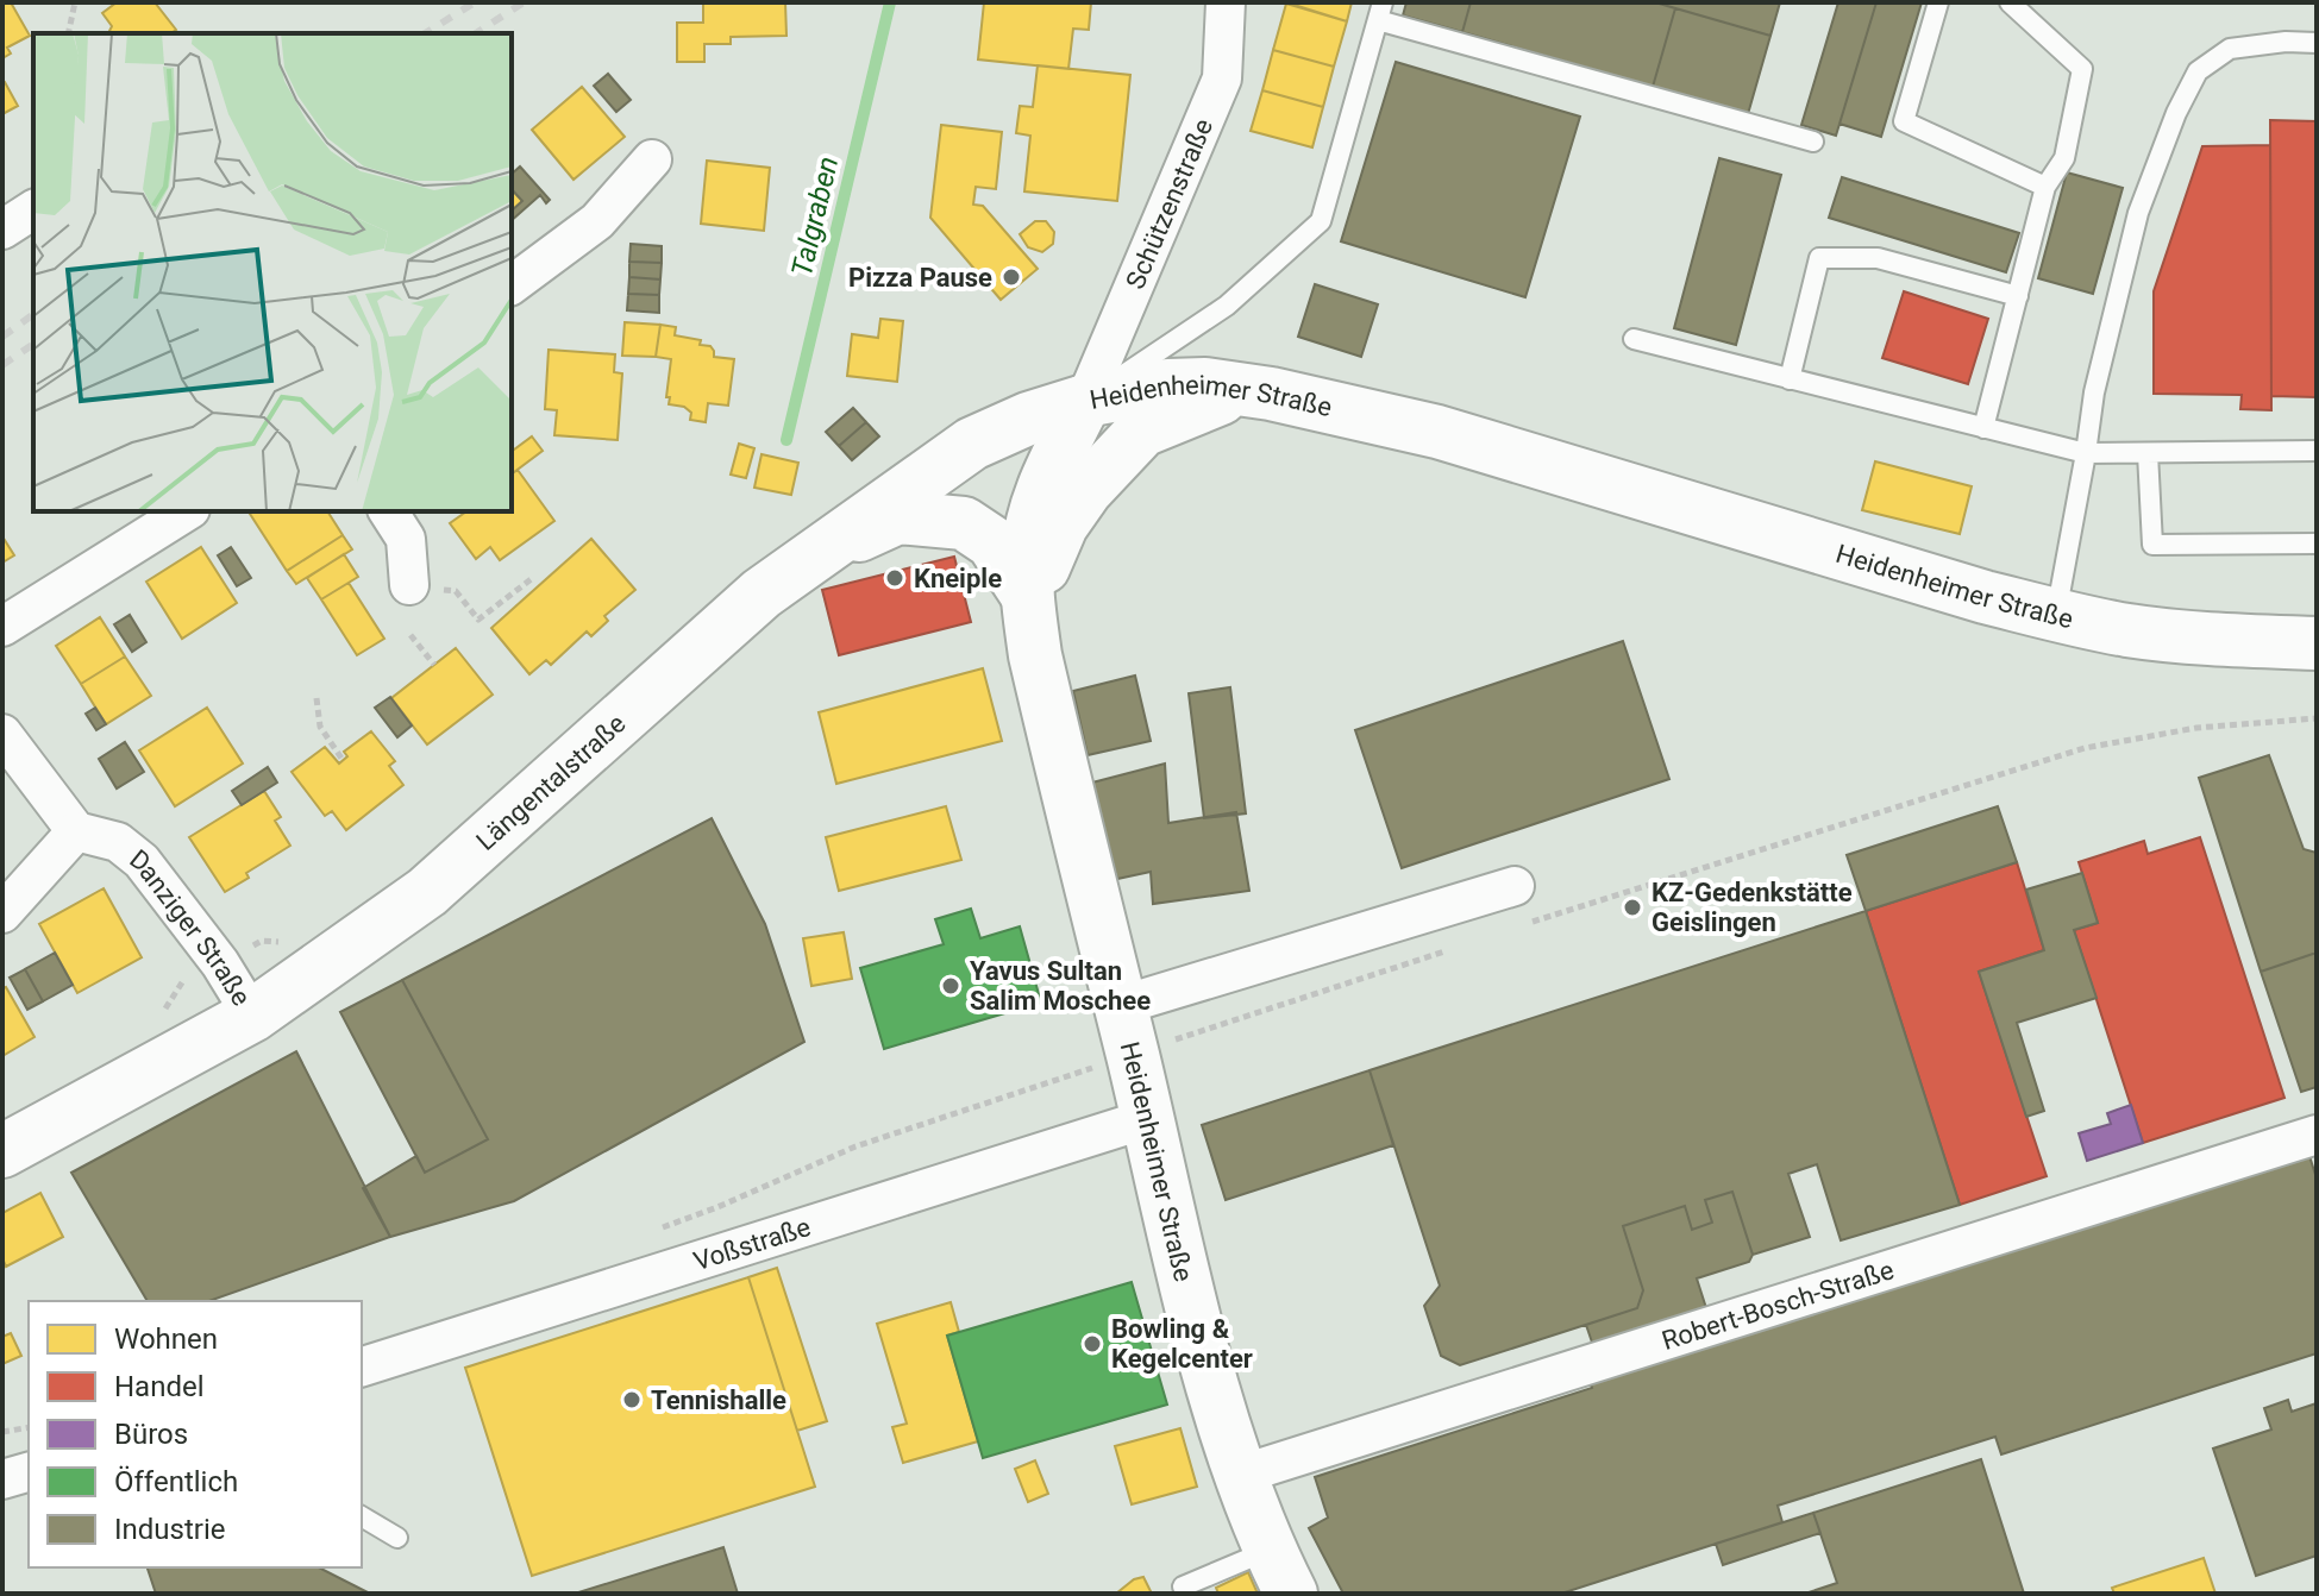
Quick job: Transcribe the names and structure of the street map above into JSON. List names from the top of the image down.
{
  "streets": {
    "main road": ["Heidenheimer Straße", "Längentalstraße"],
    "street": [
      "Schützenstraße",
      "Danziger Straße",
      "Voßstraße",
      "Robert-Bosch-Straße"
    ]
  },
  "crossings": [
    ["Schützenstraße", "Heidenheimer Straße"],
    ["Schützenstraße", "Längentalstraße"],
    ["Heidenheimer Straße", "Längentalstraße"],
    ["Heidenheimer Straße", "Voßstraße"],
    ["Heidenheimer Straße", "Robert-Bosch-Straße"],
    ["Längentalstraße", "Danziger Straße"]
  ],
  "water": ["Talgraben"],
  "places": [
    "Pizza Pause",
    "Kneiple",
    "KZ-Gedenkstätte Geislingen",
    "Yavus Sultan Salim Moschee",
    "Bowling & Kegelcenter",
    "Tennishalle"
  ],
  "legend": [
    "Wohnen",
    "Handel",
    "Büros",
    "Öffentlich",
    "Industrie"
  ]
}
